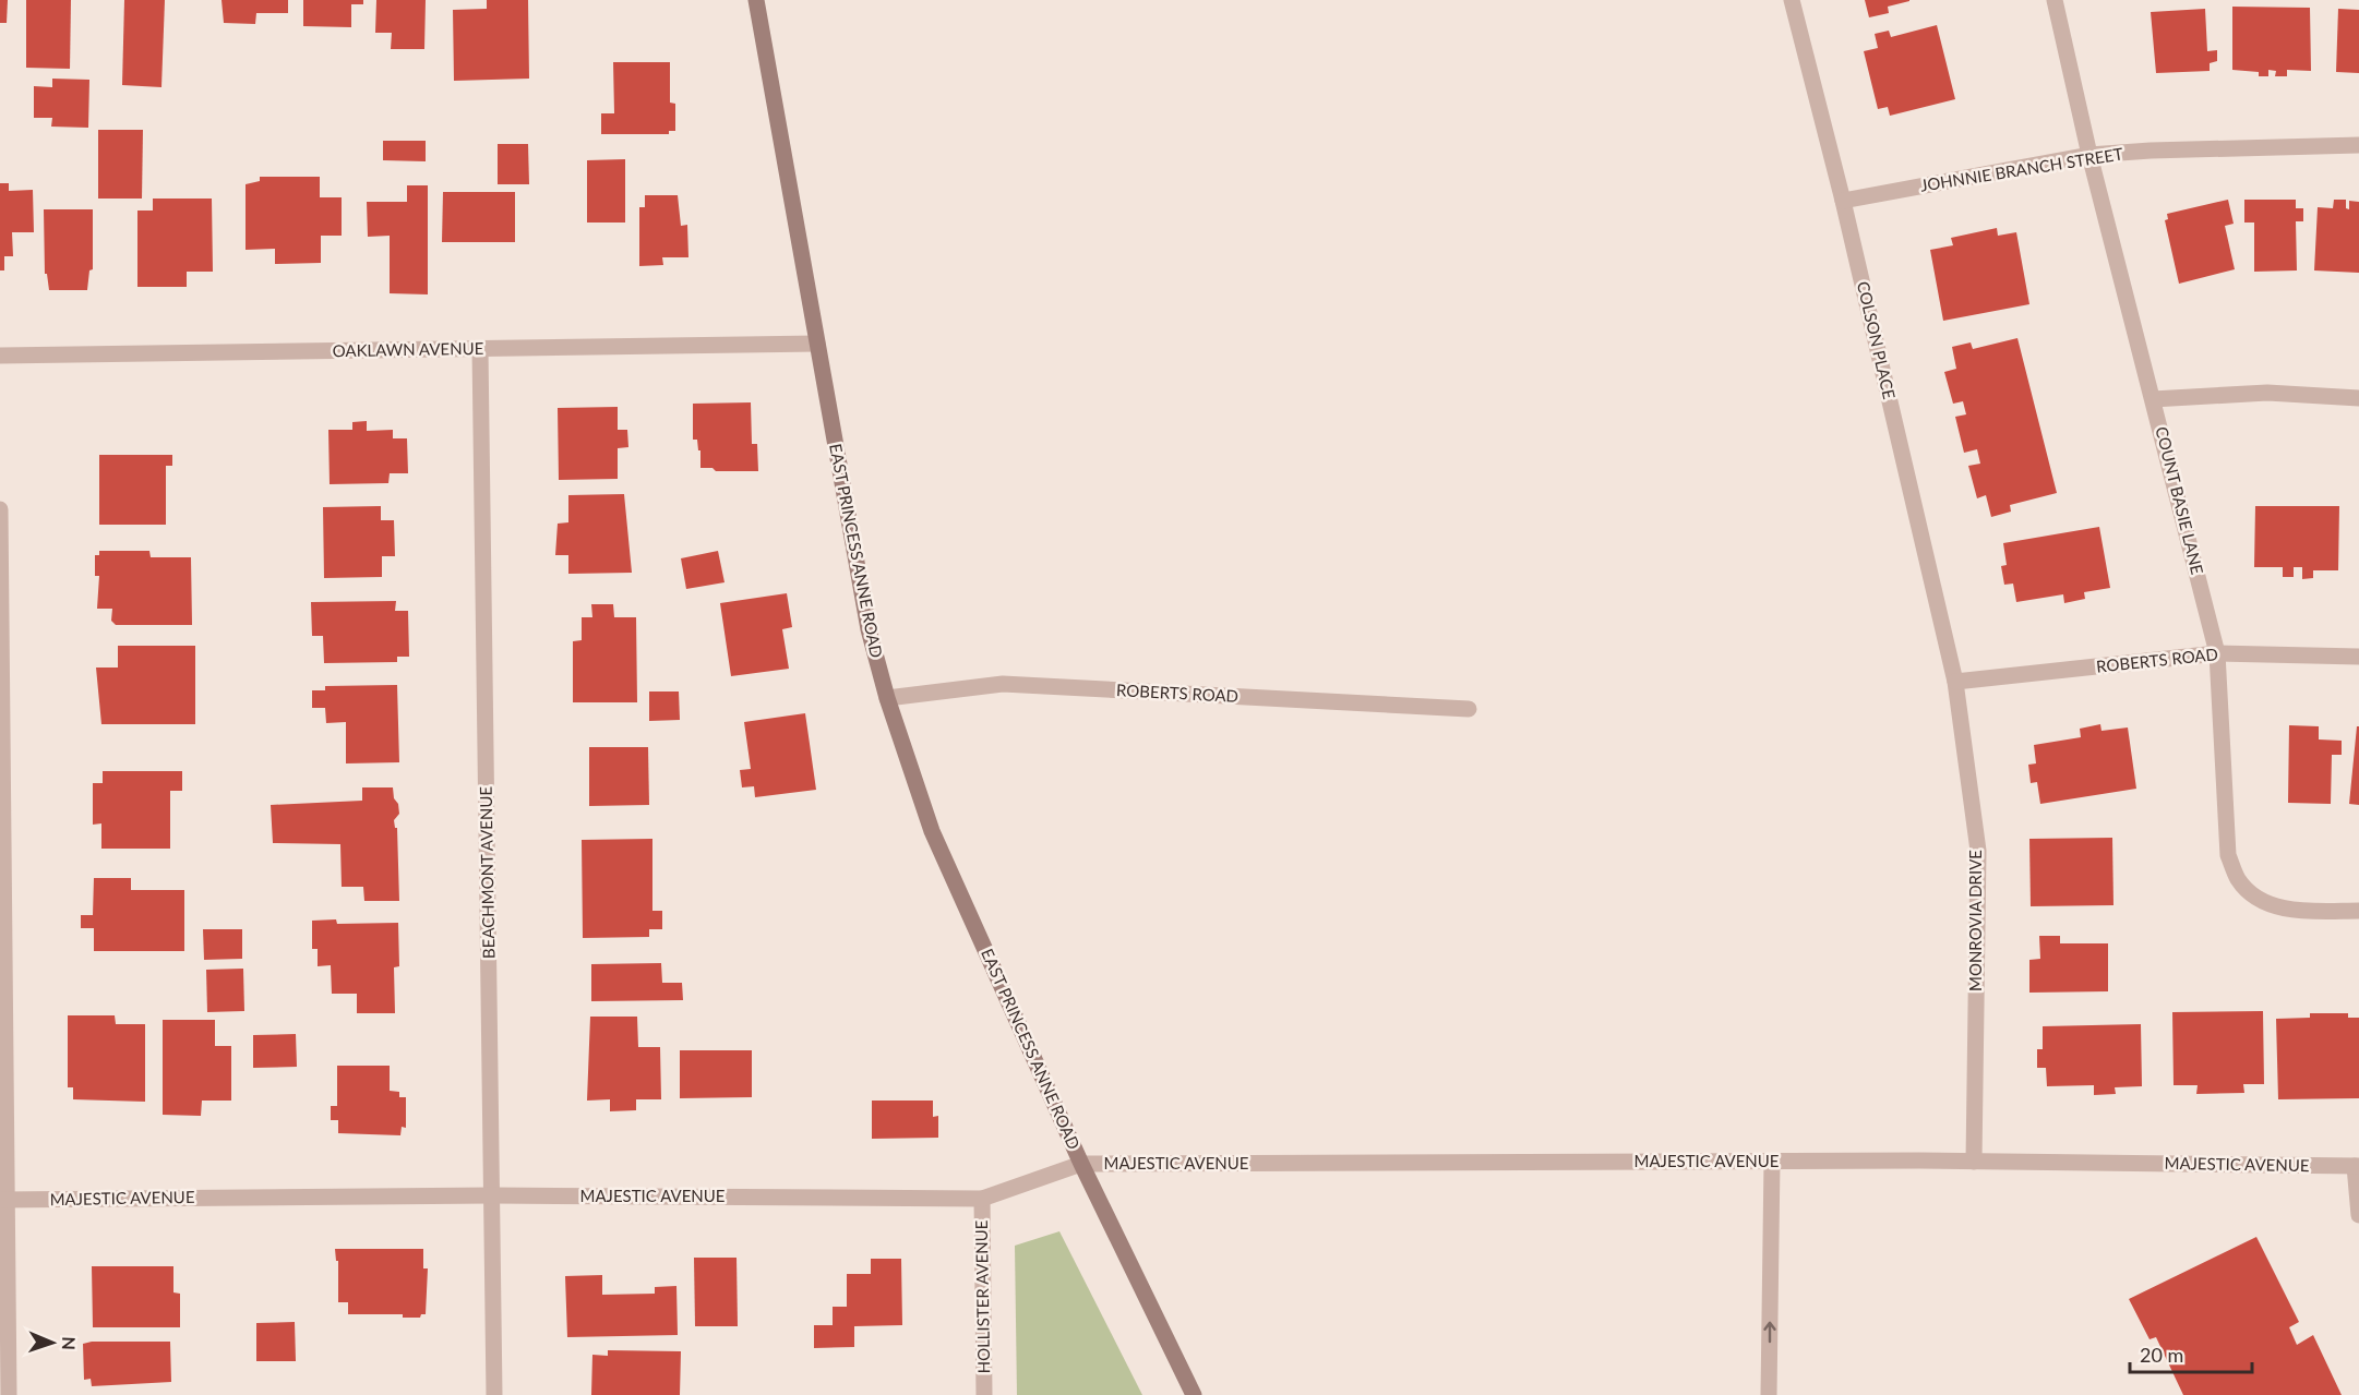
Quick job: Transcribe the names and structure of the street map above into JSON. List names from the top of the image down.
{
  "streets": {
    "main road": ["EAST PRINCESS ANNE ROAD"],
    "street": [
      "JOHNNIE BRANCH STREET",
      "COLSON PLACE",
      "OAKLAWN AVENUE",
      "COUNT BASIE LANE",
      "ROBERTS ROAD",
      "BEACHMONT AVENUE",
      "MONROVIA DRIVE",
      "MAJESTIC AVENUE",
      "HOLLISTER AVENUE"
    ]
  },
  "crossings": [
    ["JOHNNIE BRANCH STREET", "COLSON PLACE"],
    ["JOHNNIE BRANCH STREET", "COUNT BASIE LANE"],
    ["COLSON PLACE", "ROBERTS ROAD"],
    ["COLSON PLACE", "MONROVIA DRIVE"],
    ["OAKLAWN AVENUE", "EAST PRINCESS ANNE ROAD"],
    ["OAKLAWN AVENUE", "BEACHMONT AVENUE"],
    ["COUNT BASIE LANE", "ROBERTS ROAD"],
    ["EAST PRINCESS ANNE ROAD", "ROBERTS ROAD"],
    ["EAST PRINCESS ANNE ROAD", "MAJESTIC AVENUE"],
    ["ROBERTS ROAD", "MONROVIA DRIVE"],
    ["BEACHMONT AVENUE", "MAJESTIC AVENUE"],
    ["MONROVIA DRIVE", "MAJESTIC AVENUE"],
    ["MAJESTIC AVENUE", "HOLLISTER AVENUE"]
  ],
  "scale_bar": "20 m",
  "north": "right"
}
